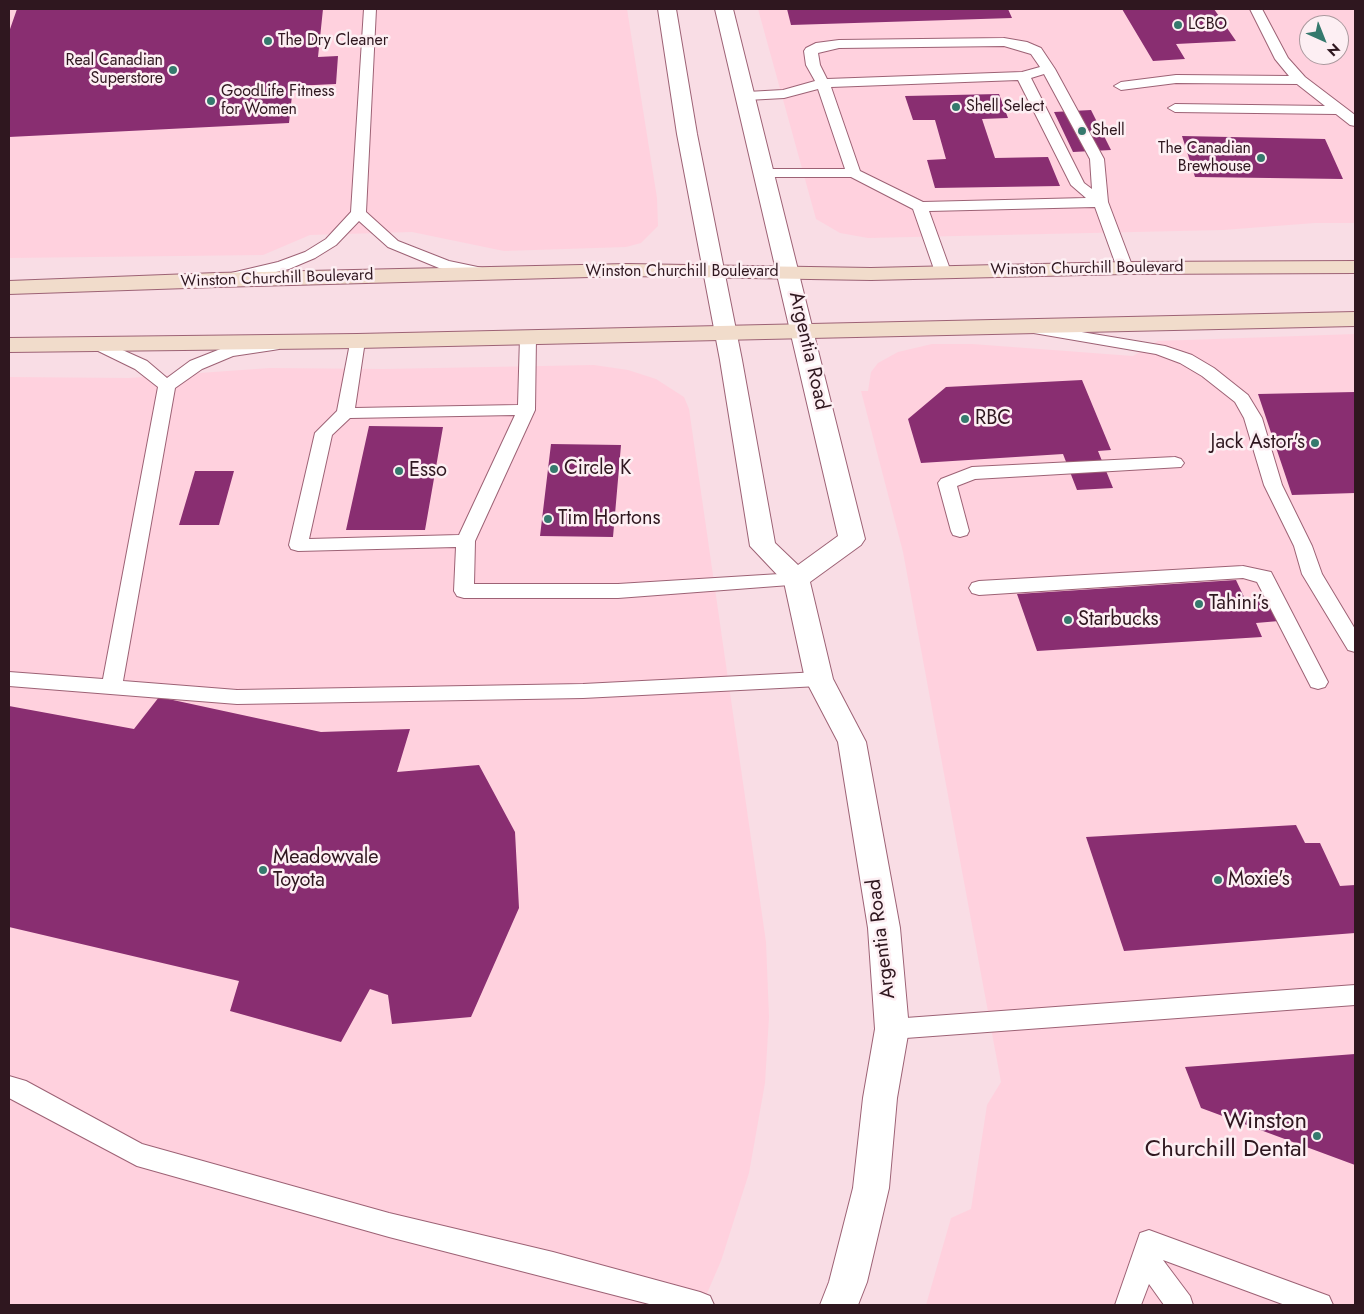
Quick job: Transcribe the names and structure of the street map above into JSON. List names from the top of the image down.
{
  "streets": {
    "main road": ["Winston Churchill Boulevard"],
    "street": ["Argentia Road"]
  },
  "crossings": [
    ["Winston Churchill Boulevard", "Argentia Road"]
  ],
  "places": [
    "LCBO",
    "The Dry Cleaner",
    "Real Canadian Superstore",
    "GoodLife Fitness for Women",
    "Shell Select",
    "Shell",
    "The Canadian Brewhouse",
    "RBC",
    "Jack Astor's",
    "Circle K",
    "Esso",
    "Tim Hortons",
    "Tahini’s",
    "Starbucks",
    "Meadowvale Toyota",
    "Moxie's",
    "Winston Churchill Dental"
  ],
  "north": "bottom right"
}
